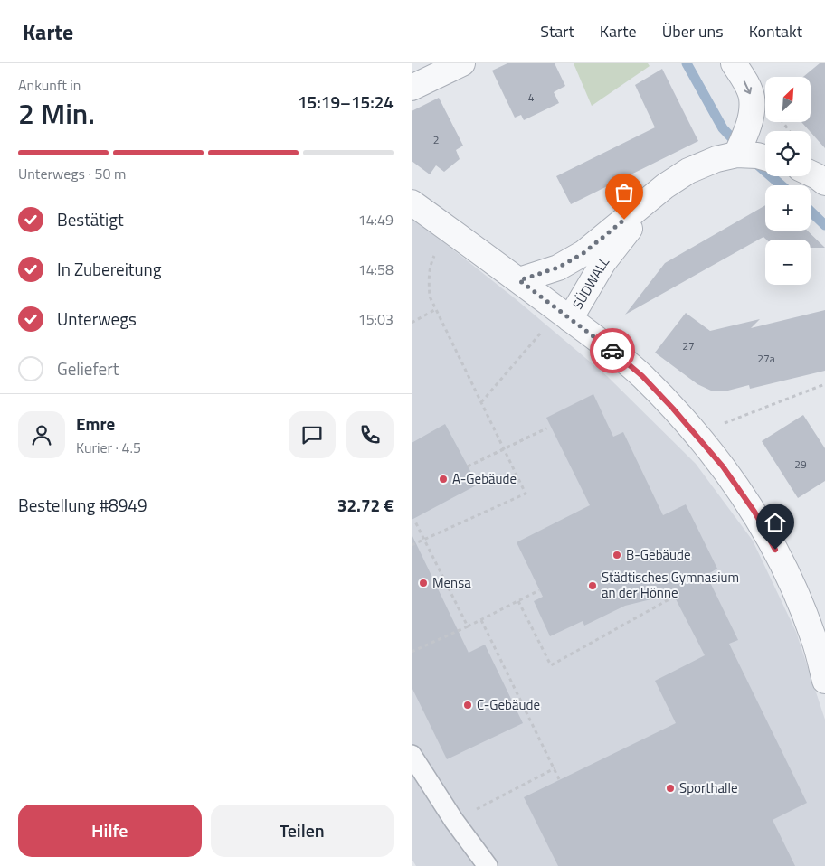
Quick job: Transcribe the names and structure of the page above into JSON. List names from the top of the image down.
{
  "streets": {
    "street": ["SÜDWALL"]
  },
  "places": [
    "A-Gebäude",
    "B-Gebäude",
    "Mensa",
    "Städtisches Gymnasium an der Hönne",
    "C-Gebäude",
    "Sporthalle"
  ],
  "house_numbers": [
    "4",
    "2",
    "27",
    "27a",
    "29"
  ],
  "north": "top right",
  "page": {
    "header": "Karte",
    "nav": [
      "Start",
      "Karte",
      "Über uns",
      "Kontakt"
    ],
    "heading": ["2 Min.", "Ankunft in", "15:19–15:24"],
    "panel": [
      "Emre",
      "Kurier · 4.5",
      "Bestellung #8949",
      "32.72 €"
    ],
    "map_buttons": ["+", "−"],
    "bar": "Unterwegs · 50 m",
    "list": [
      ["Bestätigt", "14:49"],
      ["In Zubereitung", "14:58"],
      ["Unterwegs", "15:03"],
      "Geliefert"
    ],
    "buttons": ["Hilfe", "Teilen"]
  }
}
